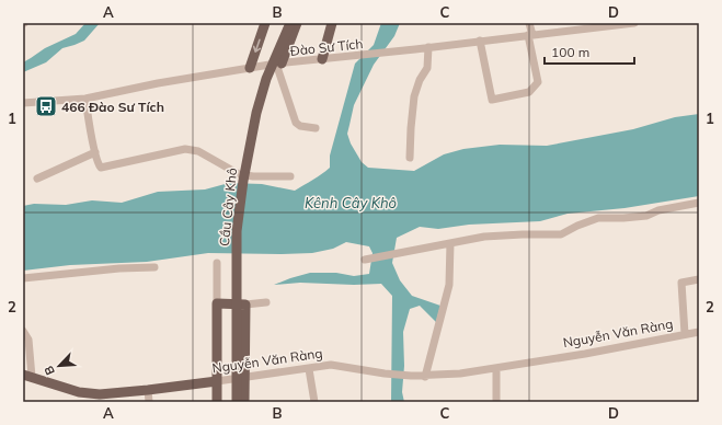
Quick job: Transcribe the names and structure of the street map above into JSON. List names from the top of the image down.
{
  "streets": {
    "main road": ["Cầu Cây Khô", "Nguyễn Văn Ràng"],
    "street": ["Đào Sư Tích"]
  },
  "water": ["Kênh Cây Khô"],
  "places": {
    "bus stop": ["466 Đào Sư Tích"]
  },
  "scale_bar": "100 m",
  "north": "bottom left",
  "grid": {
    "columns": [
      "A",
      "B",
      "C",
      "D"
    ],
    "rows": ["1", "2"]
  }
}
